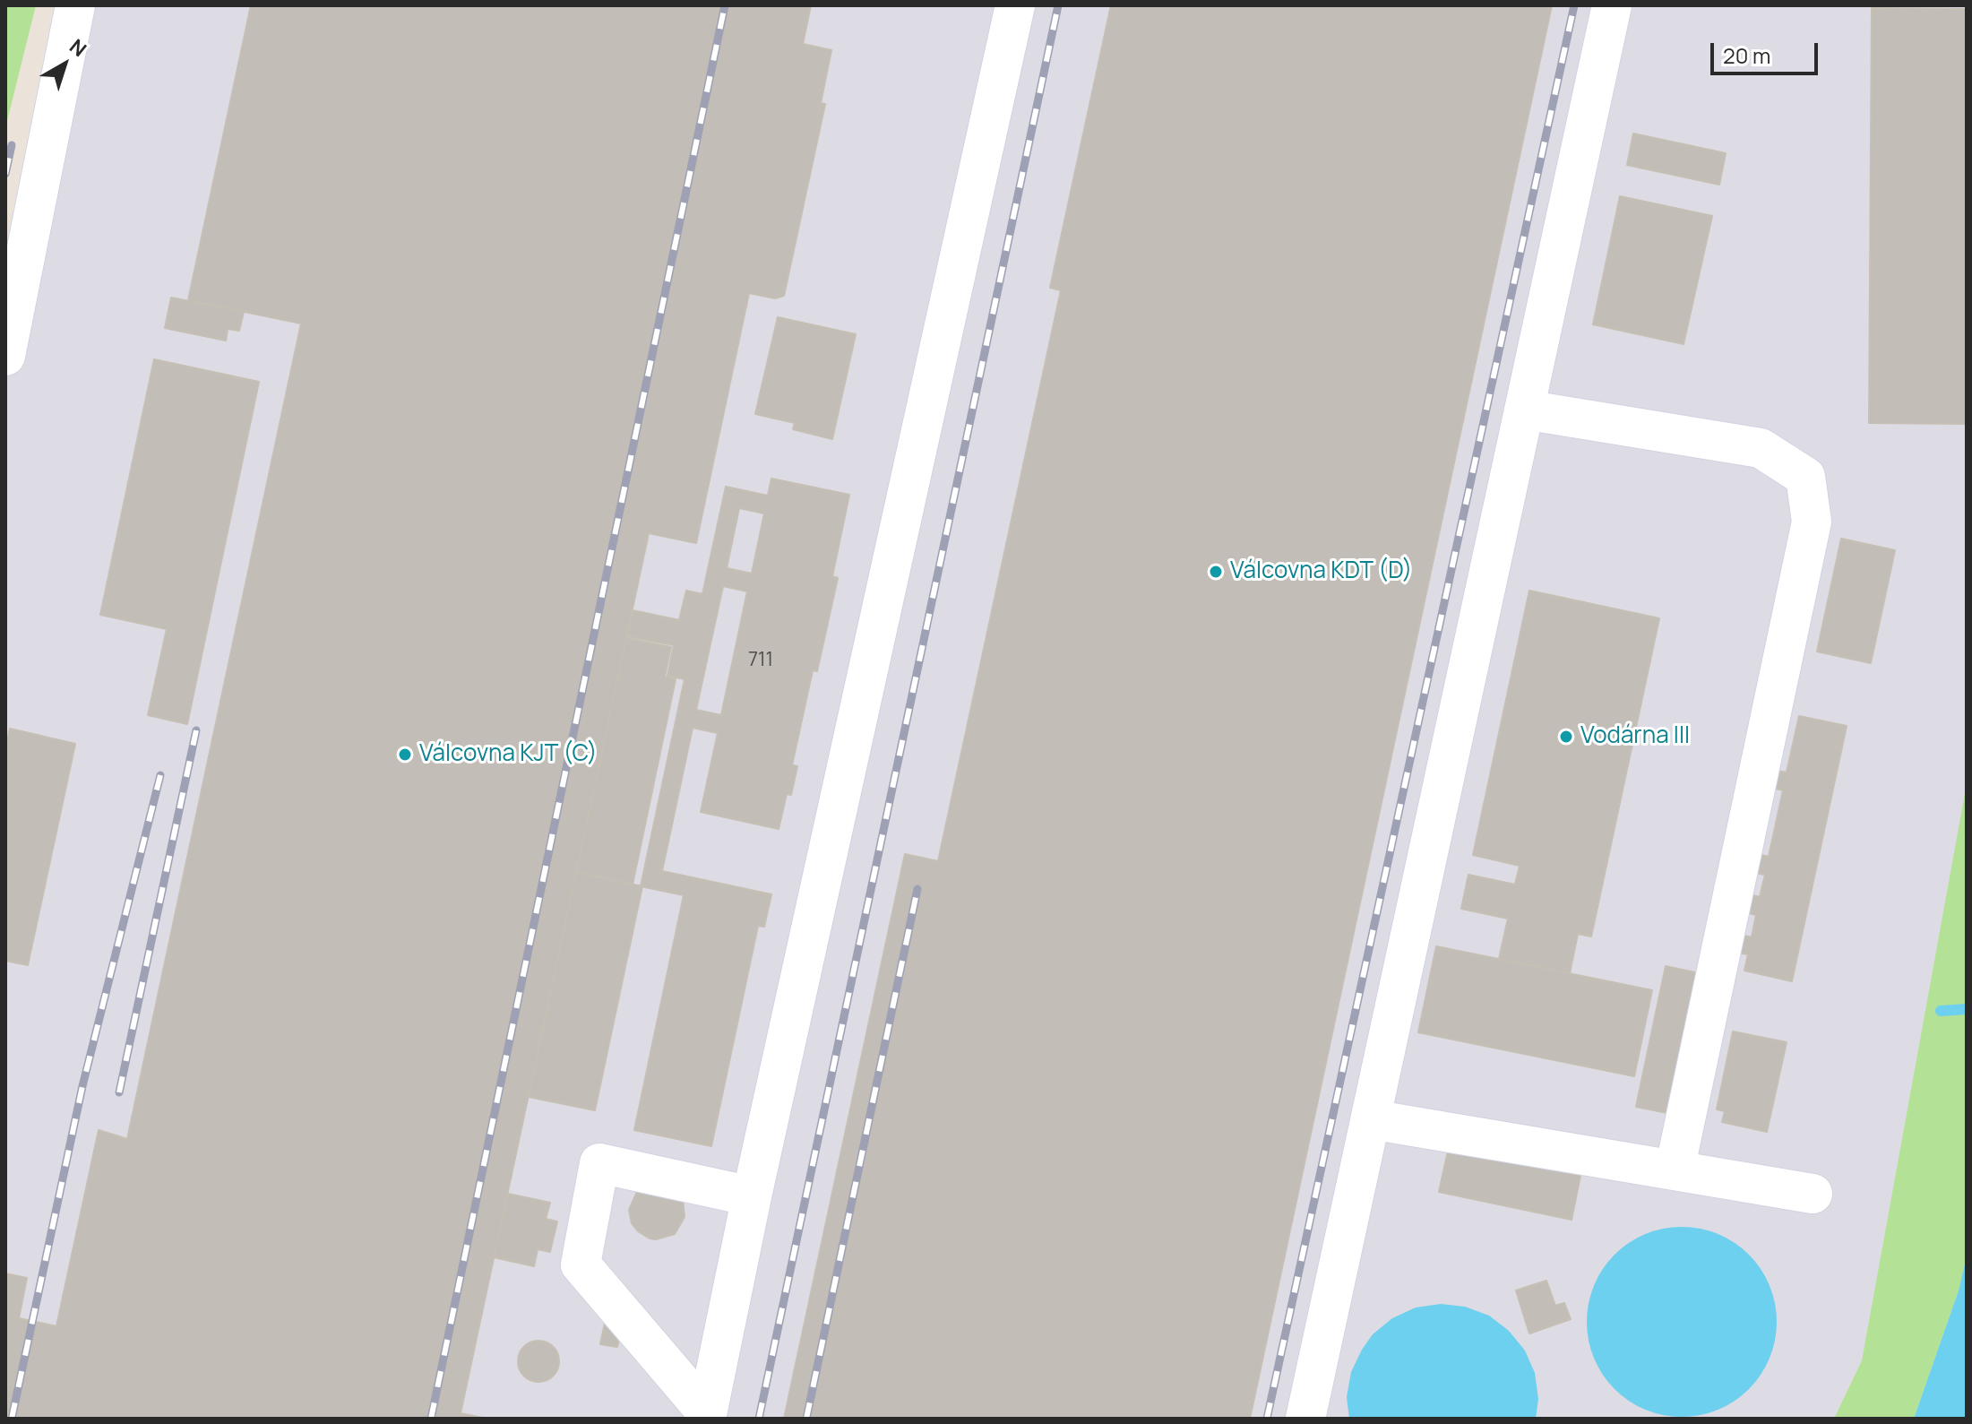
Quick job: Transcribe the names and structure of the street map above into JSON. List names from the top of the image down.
{
  "places": ["Válcovna KDT (D)", "Vodárna III", "Válcovna KJT (C)"],
  "house_numbers": ["711"],
  "scale_bar": "20 m",
  "north": "top right"
}
